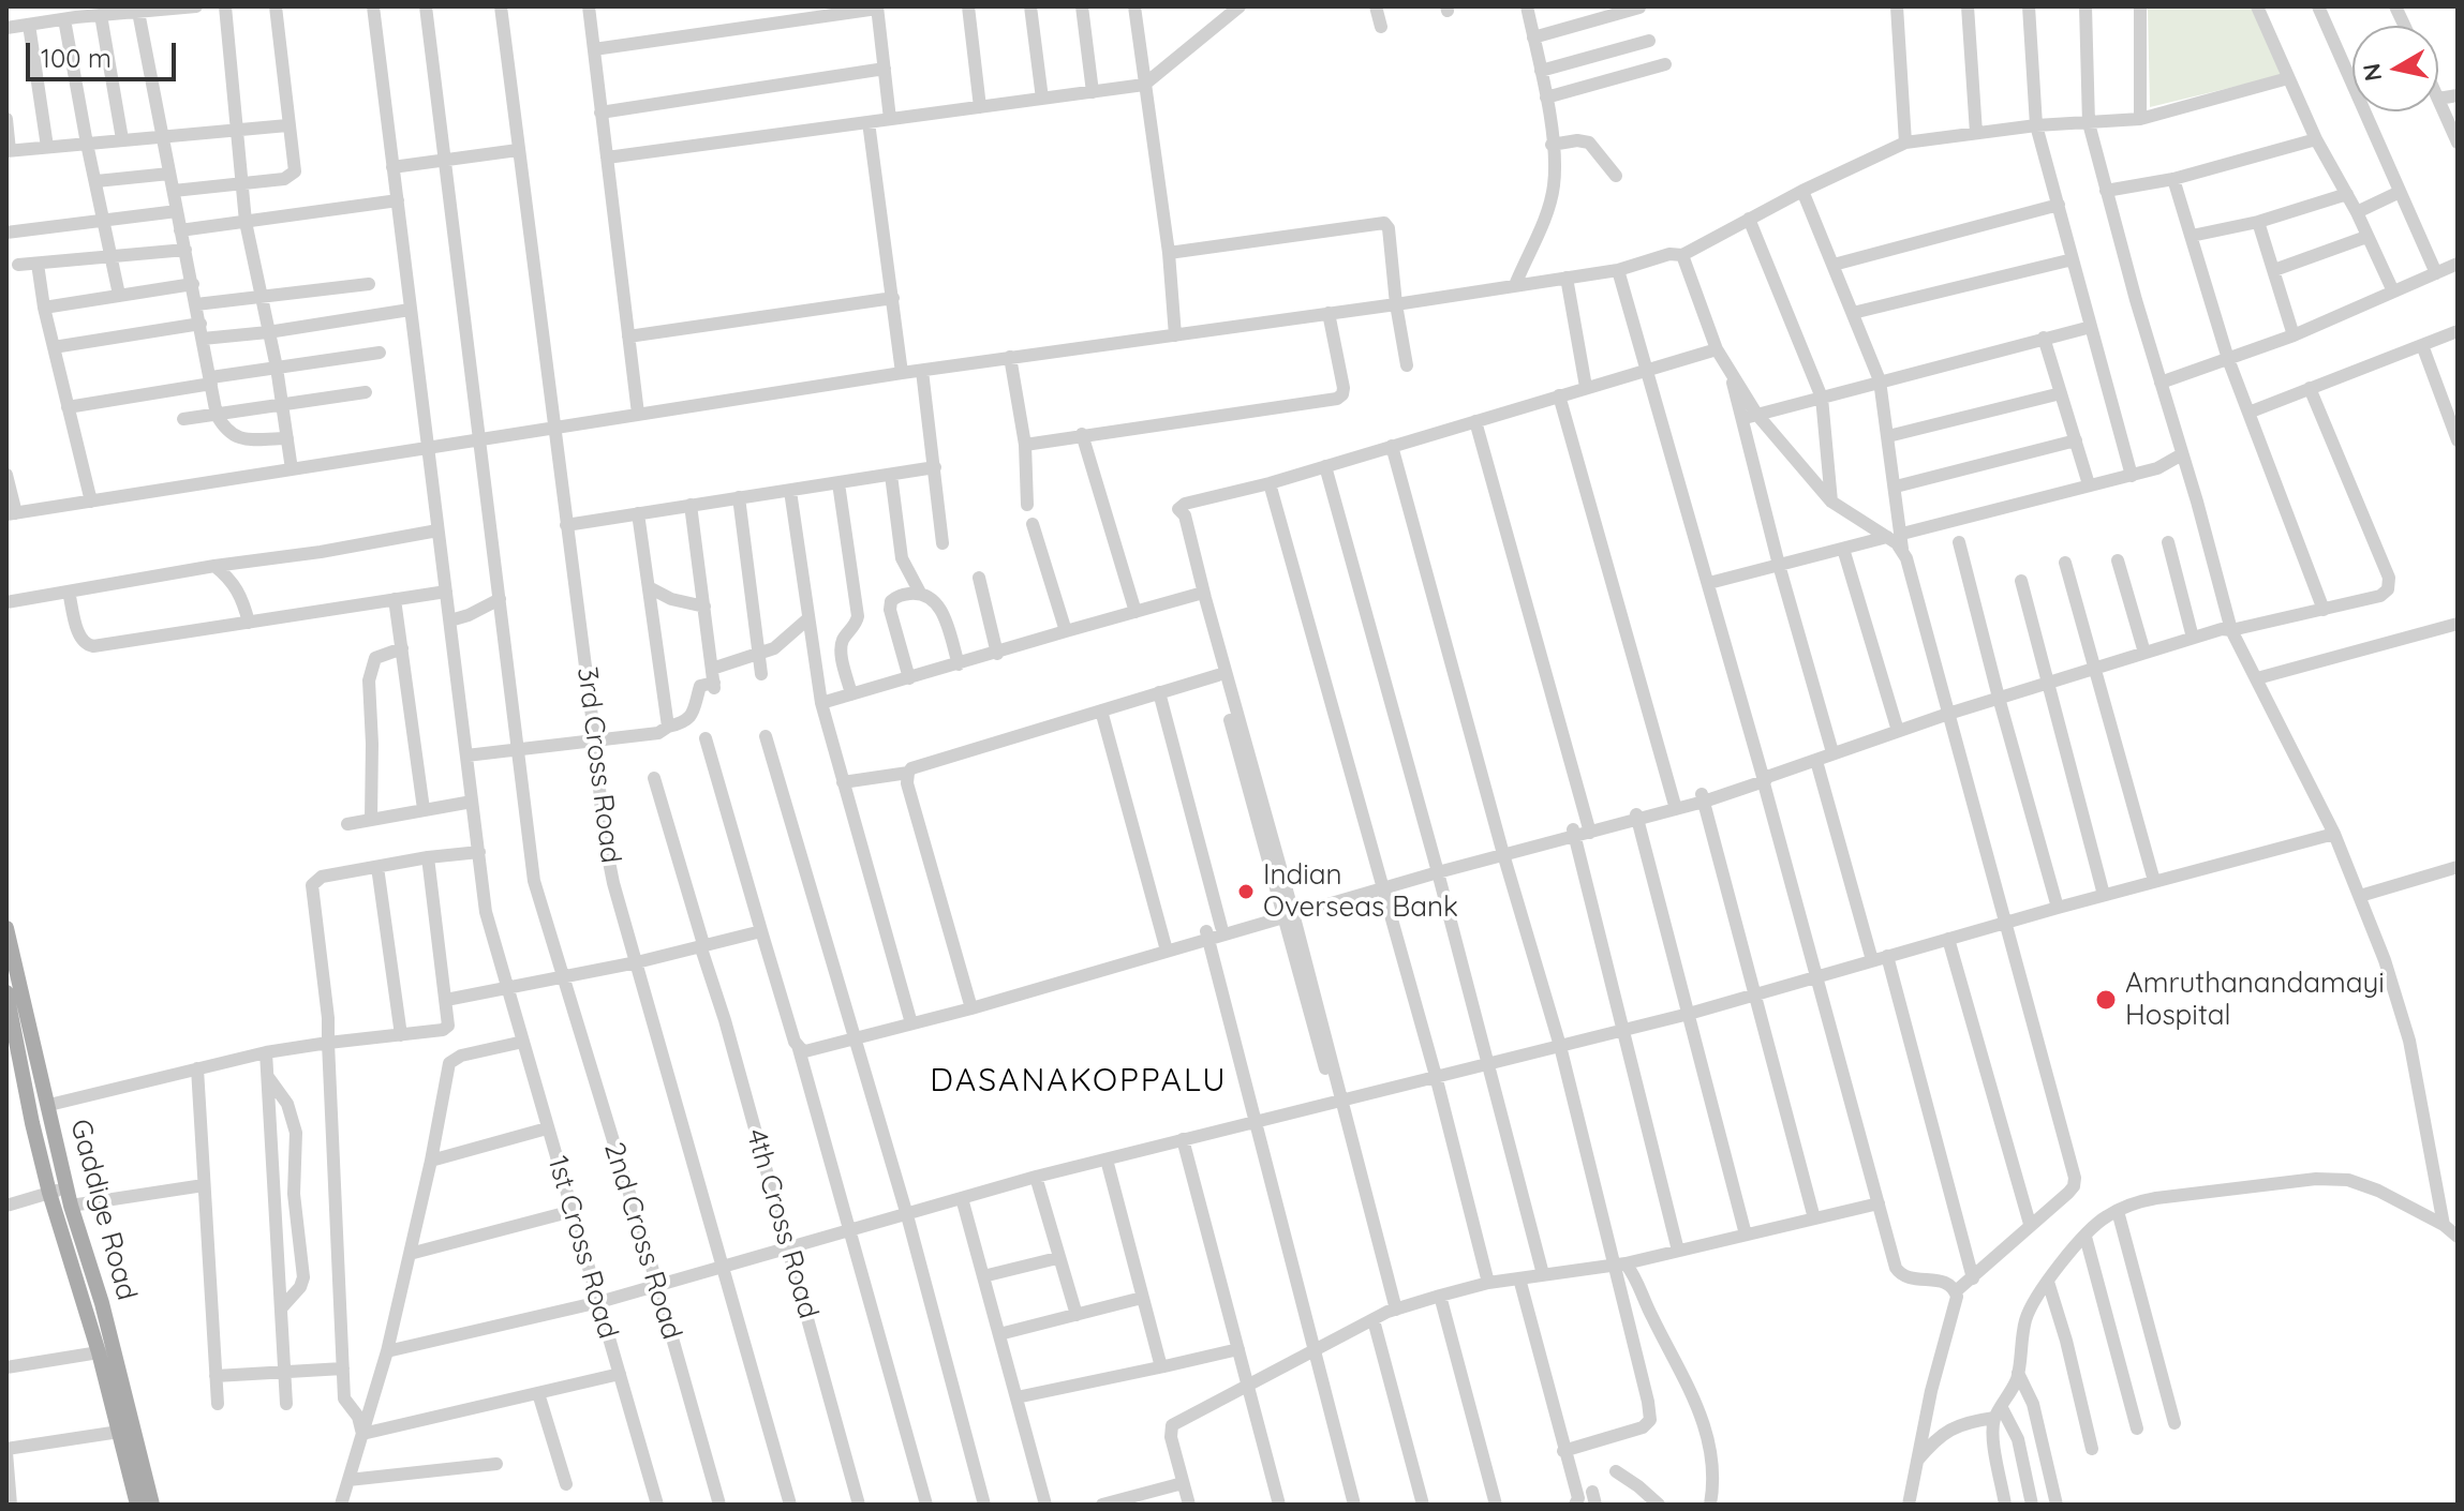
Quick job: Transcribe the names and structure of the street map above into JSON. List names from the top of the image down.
{
  "streets": {
    "main road": ["Gaddige Road"],
    "street": [
      "3rd Cross Road",
      "4th Cross Road",
      "2nd Cross Road",
      "1st Cross Road"
    ]
  },
  "districts": ["DASANAKOPPALU"],
  "places": ["Indian Overseas Bank", "Amruthanandamayi Hospital"],
  "scale_bar": "100 m",
  "north": "left"
}
